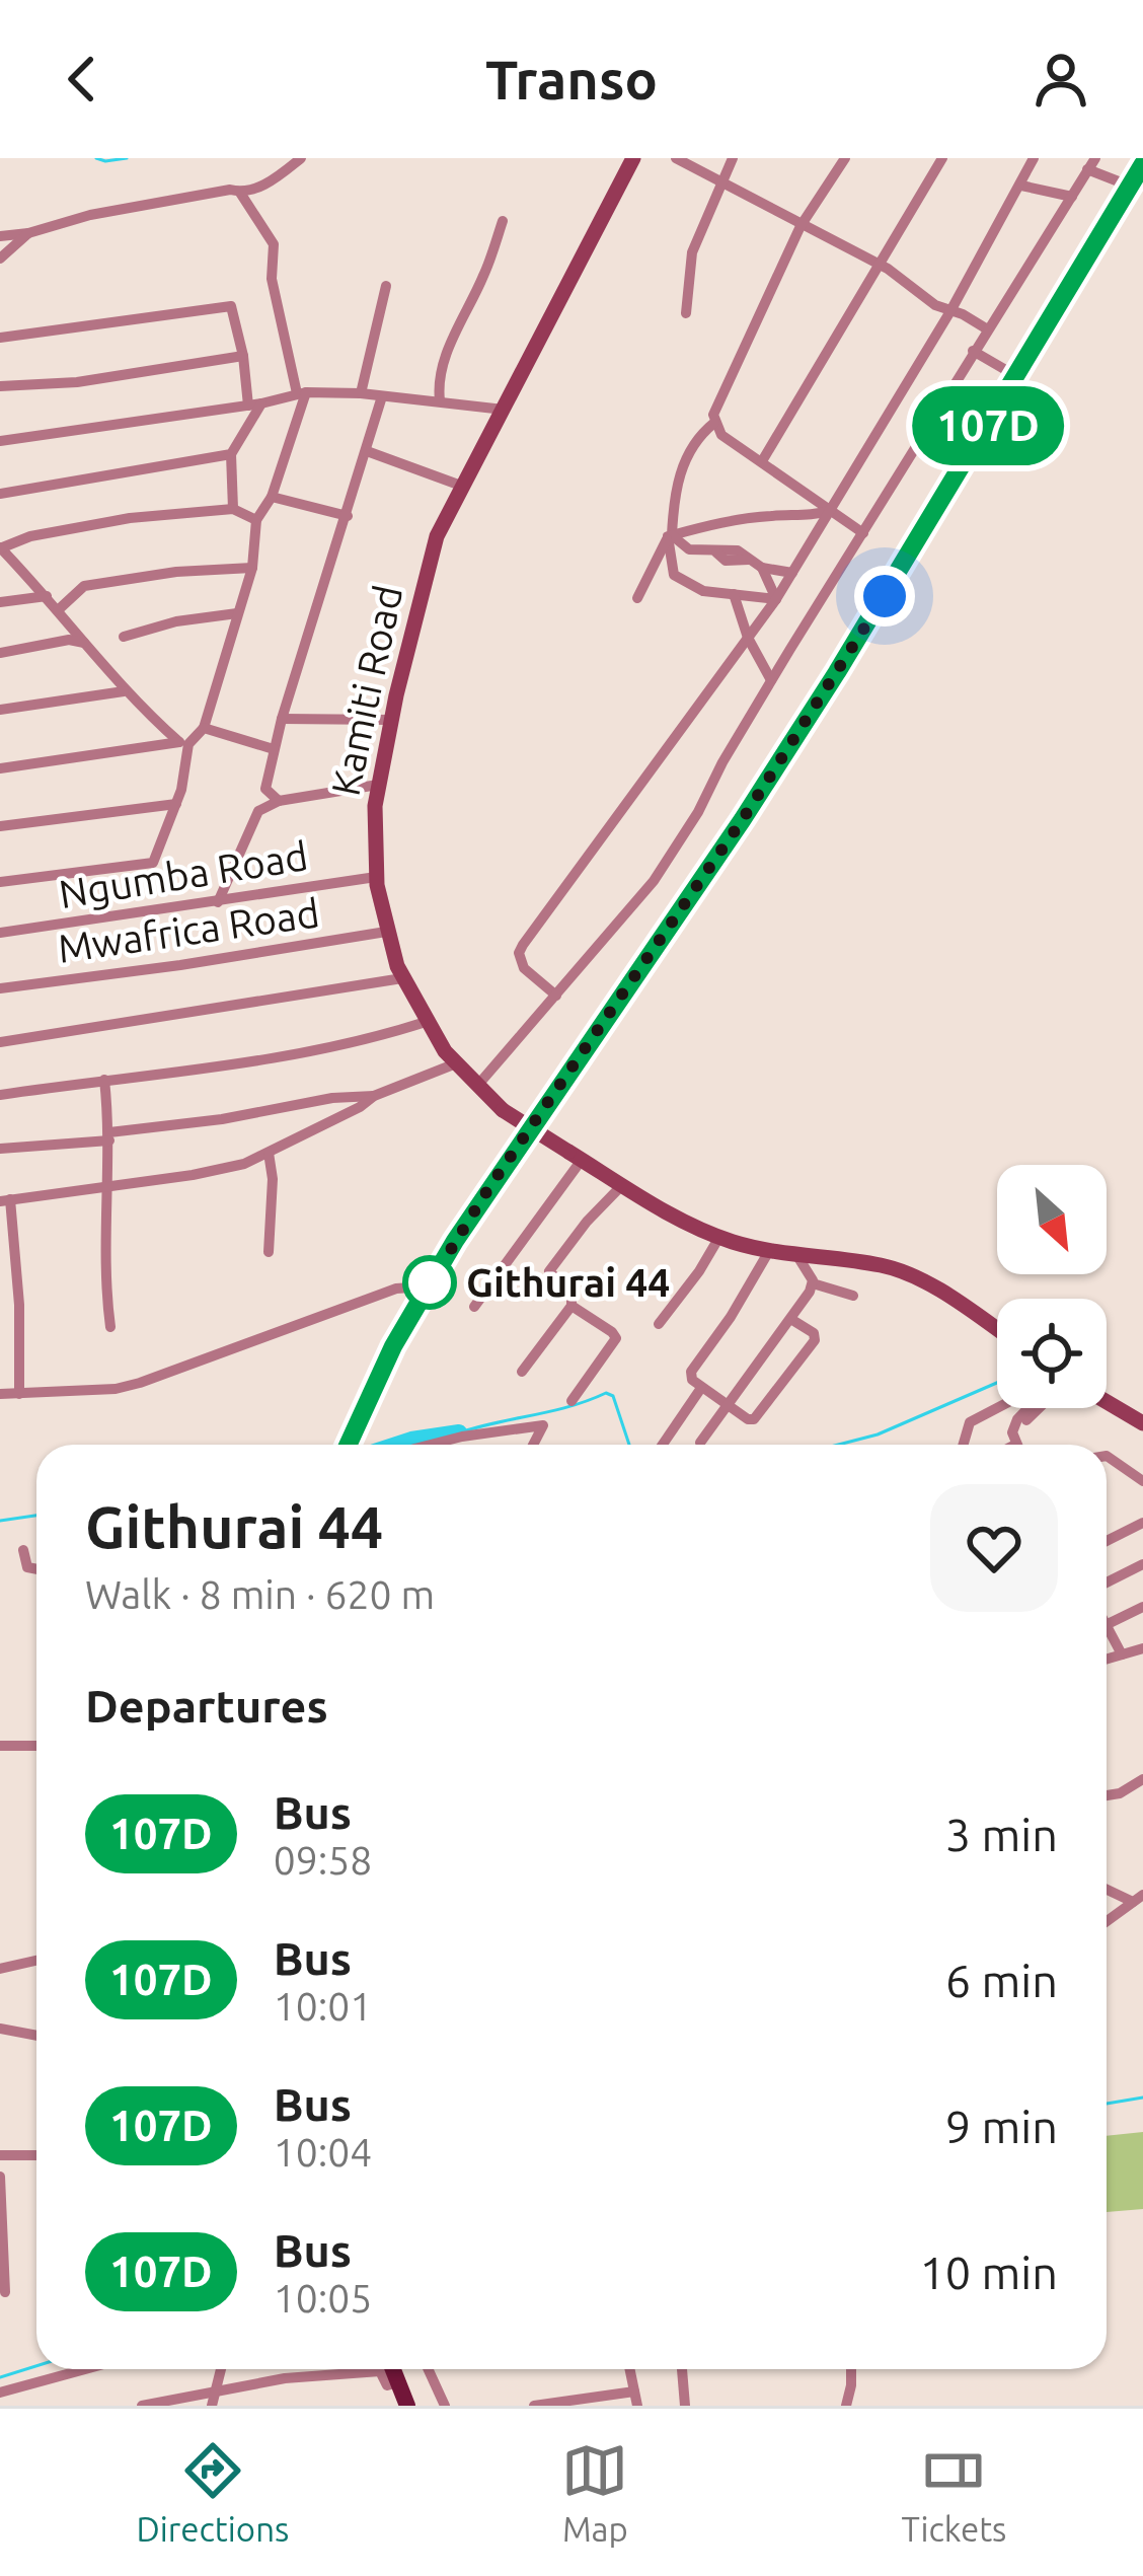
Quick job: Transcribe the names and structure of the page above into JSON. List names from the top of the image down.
{
  "streets": {
    "main road": ["Kamiti Road"],
    "street": ["Ngumba Road", "Mwafrica Road"]
  },
  "crossings": [
    ["Kamiti Road", "Ngumba Road"],
    ["Kamiti Road", "Mwafrica Road"]
  ],
  "places": ["Githurai 44"],
  "lines": ["bus line 107D"],
  "north": "bottom right",
  "page": {
    "header": "Transo",
    "on_map": "107D",
    "heading": [
      ["Githurai 44", "Walk · 8 min · 620 m"],
      "Departures"
    ],
    "list": [
      {
        "mark": "107D",
        "name": "Bus",
        "note": "09:58",
        "value": "3 min"
      },
      {
        "mark": "107D",
        "name": "Bus",
        "note": "10:01",
        "value": "6 min"
      },
      {
        "mark": "107D",
        "name": "Bus",
        "note": "10:04",
        "value": "9 min"
      },
      {
        "mark": "107D",
        "name": "Bus",
        "note": "10:05",
        "value": "10 min"
      }
    ],
    "tabs": ["Directions", "Map", "Tickets"]
  }
}
